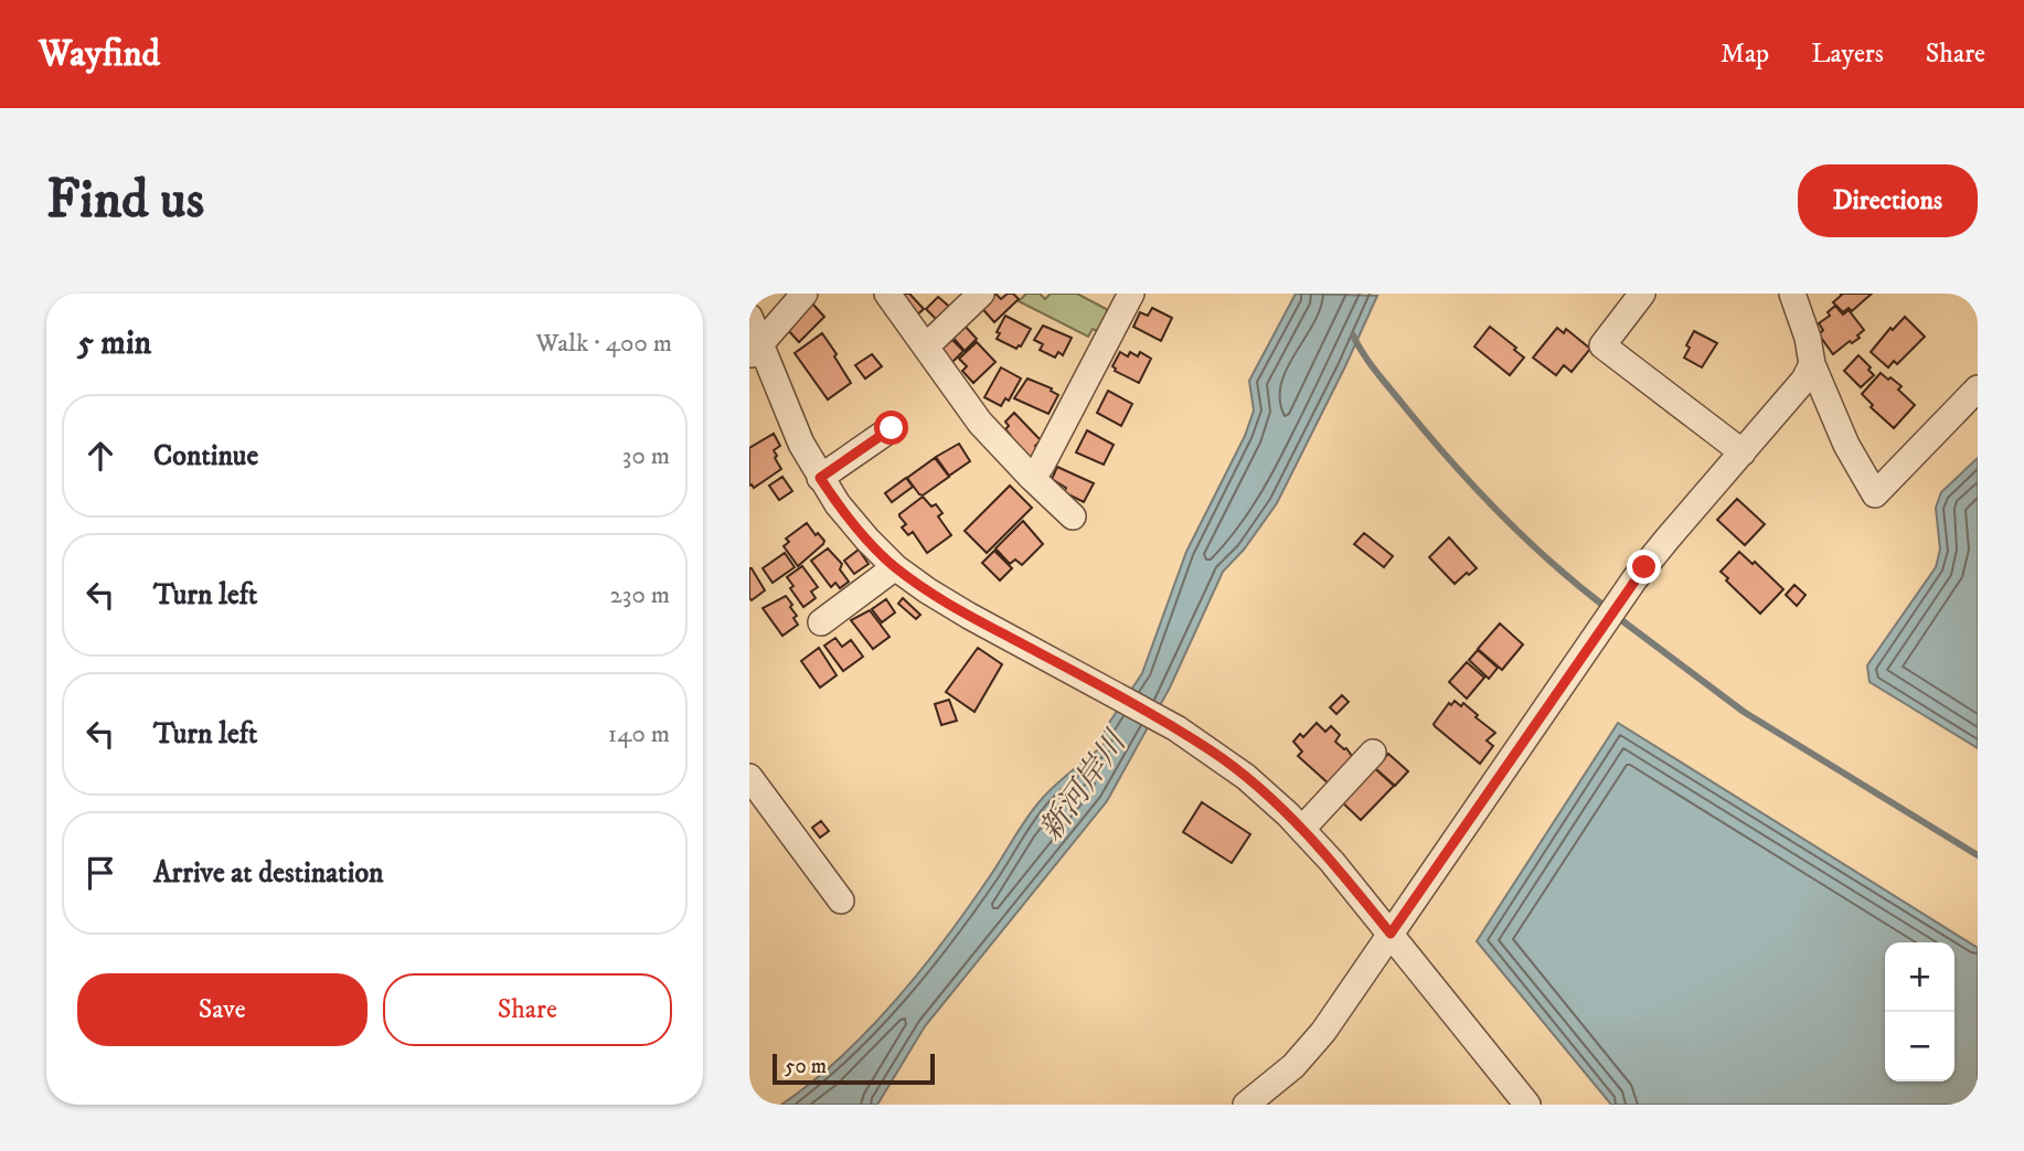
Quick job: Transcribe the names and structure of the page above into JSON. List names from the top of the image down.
{
  "water": ["新河岸川"],
  "scale_bar": "50 m",
  "page": {
    "header": "Wayfind",
    "nav": ["Map", "Layers", "Share"],
    "buttons": [
      "Directions",
      ["Save", "Share"]
    ],
    "title": "Find us",
    "heading": ["5 min", "Walk · 400 m"],
    "list": [
      ["Continue", "30 m"],
      ["Turn left", "230 m"],
      ["Turn left", "140 m"],
      "Arrive at destination"
    ],
    "map_buttons": ["+", "−"],
    "scale": "50 m"
  }
}
